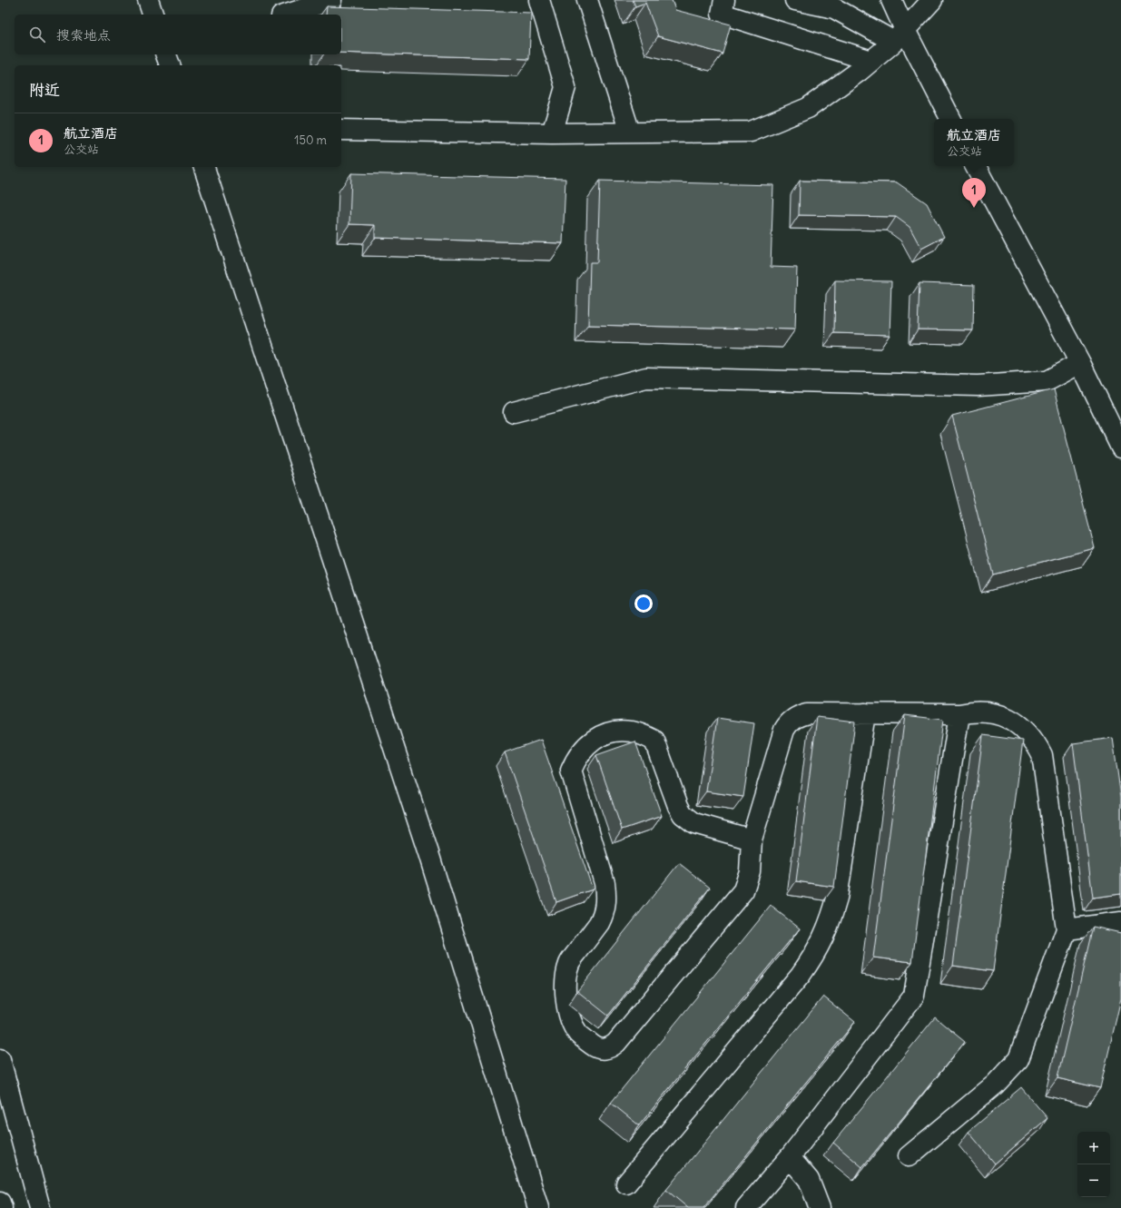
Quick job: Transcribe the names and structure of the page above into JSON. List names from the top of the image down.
{
  "page": {
    "search": "搜索地点",
    "heading": "附近",
    "list": [
      {
        "mark": "1",
        "name": "航立酒店",
        "note": "公交站",
        "value": "150 m"
      }
    ],
    "popup": ["航立酒店", "公交站"],
    "pins": "1",
    "map_buttons": ["+", "−"]
  }
}
